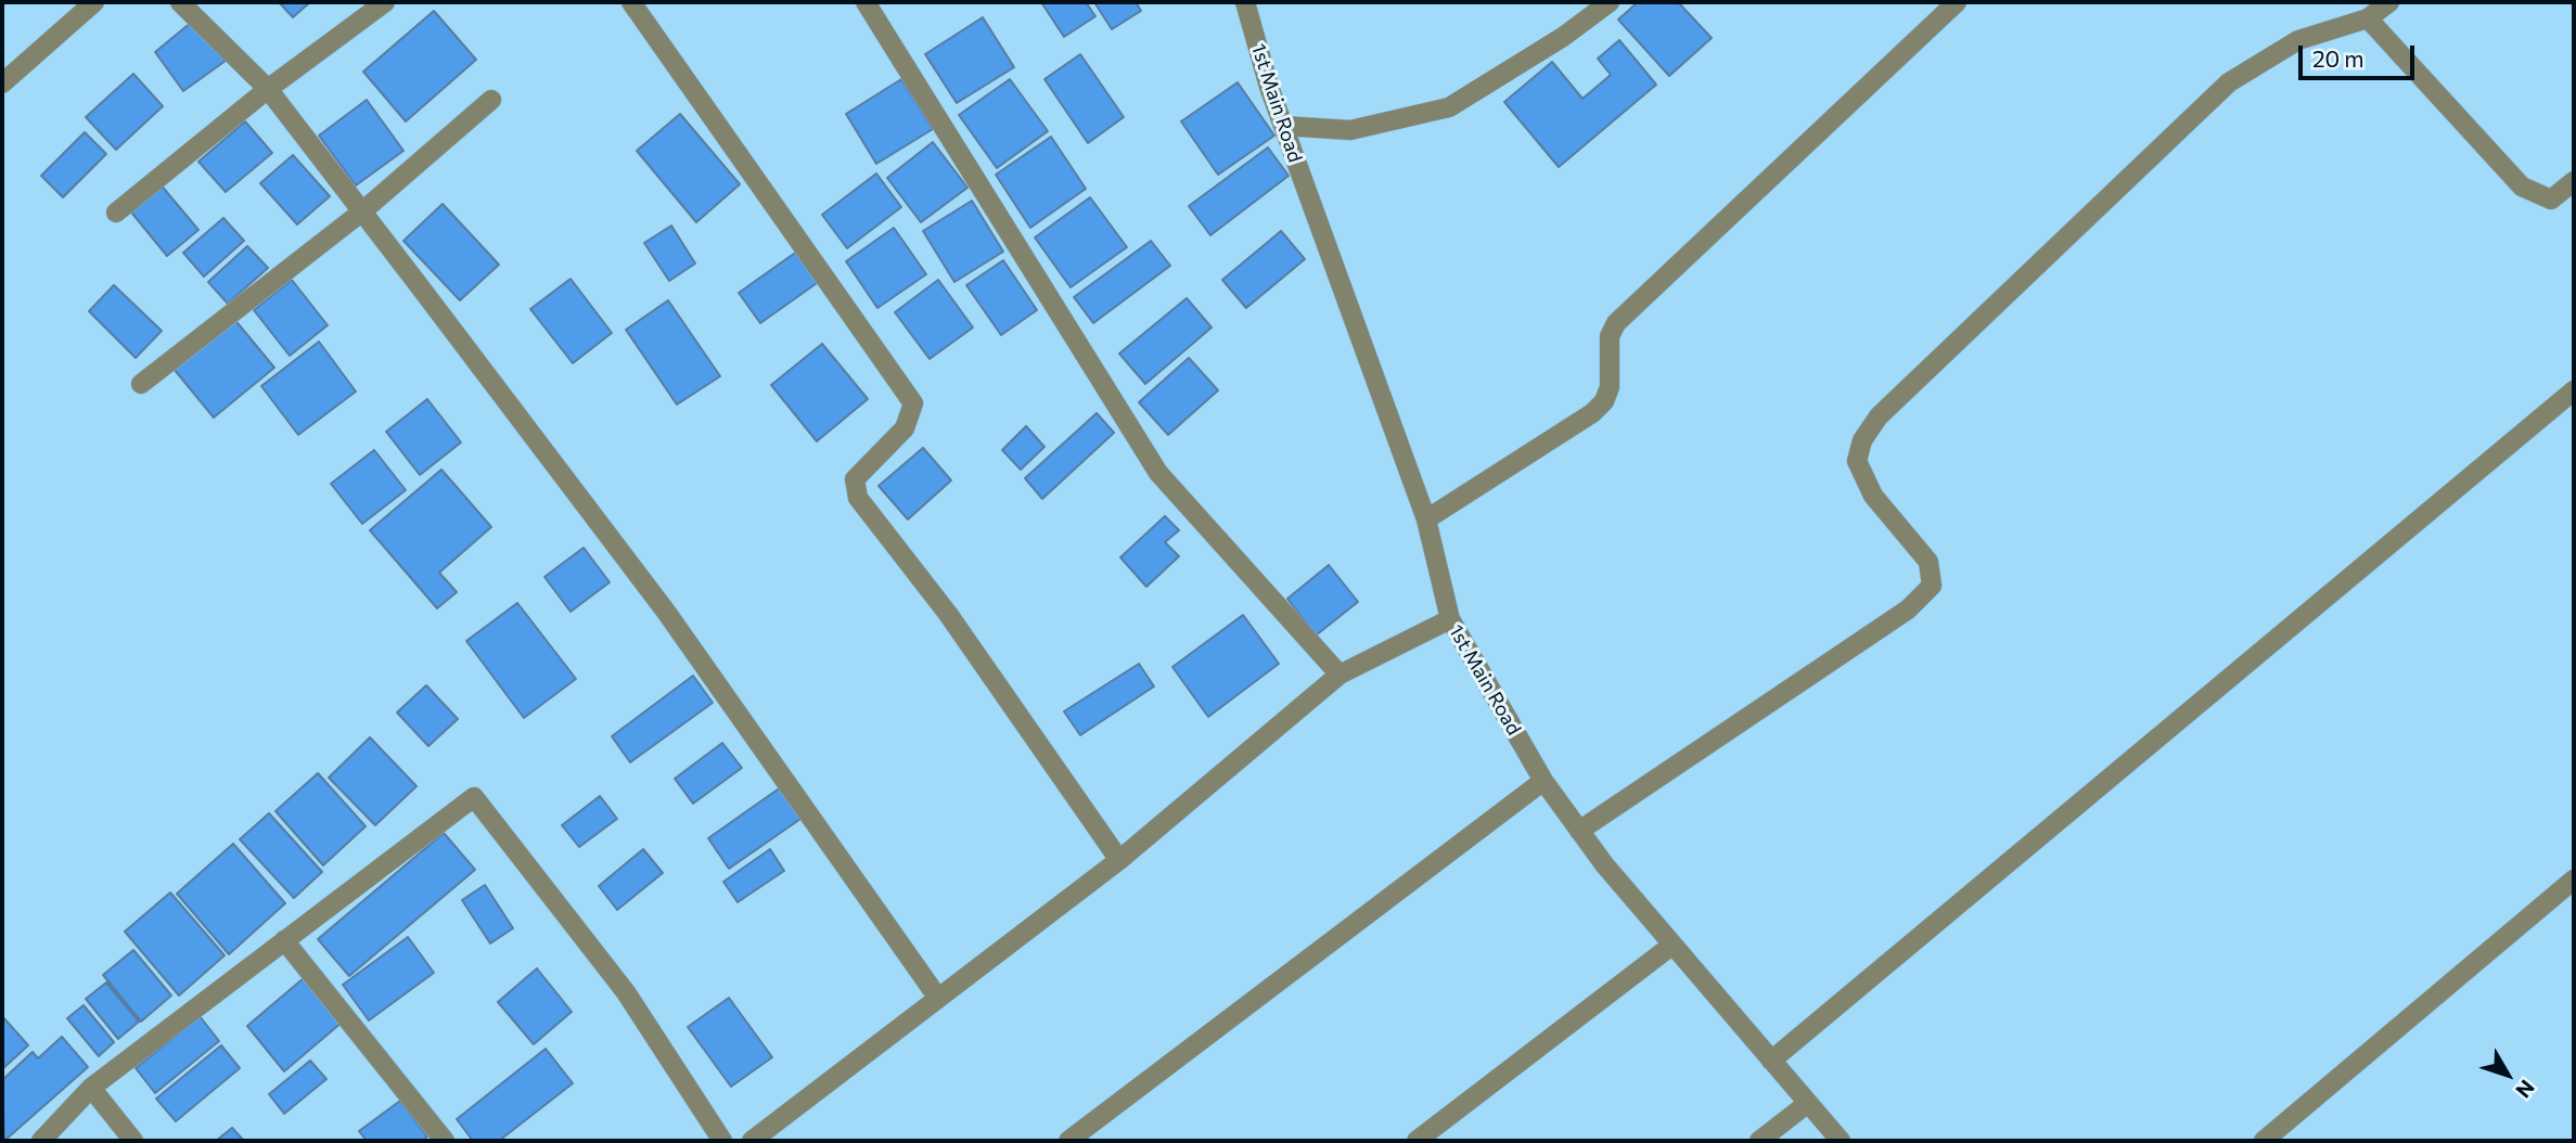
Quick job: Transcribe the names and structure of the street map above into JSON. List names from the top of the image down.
{
  "streets": {
    "street": ["1st Main Road"]
  },
  "scale_bar": "20 m",
  "north": "bottom right"
}
